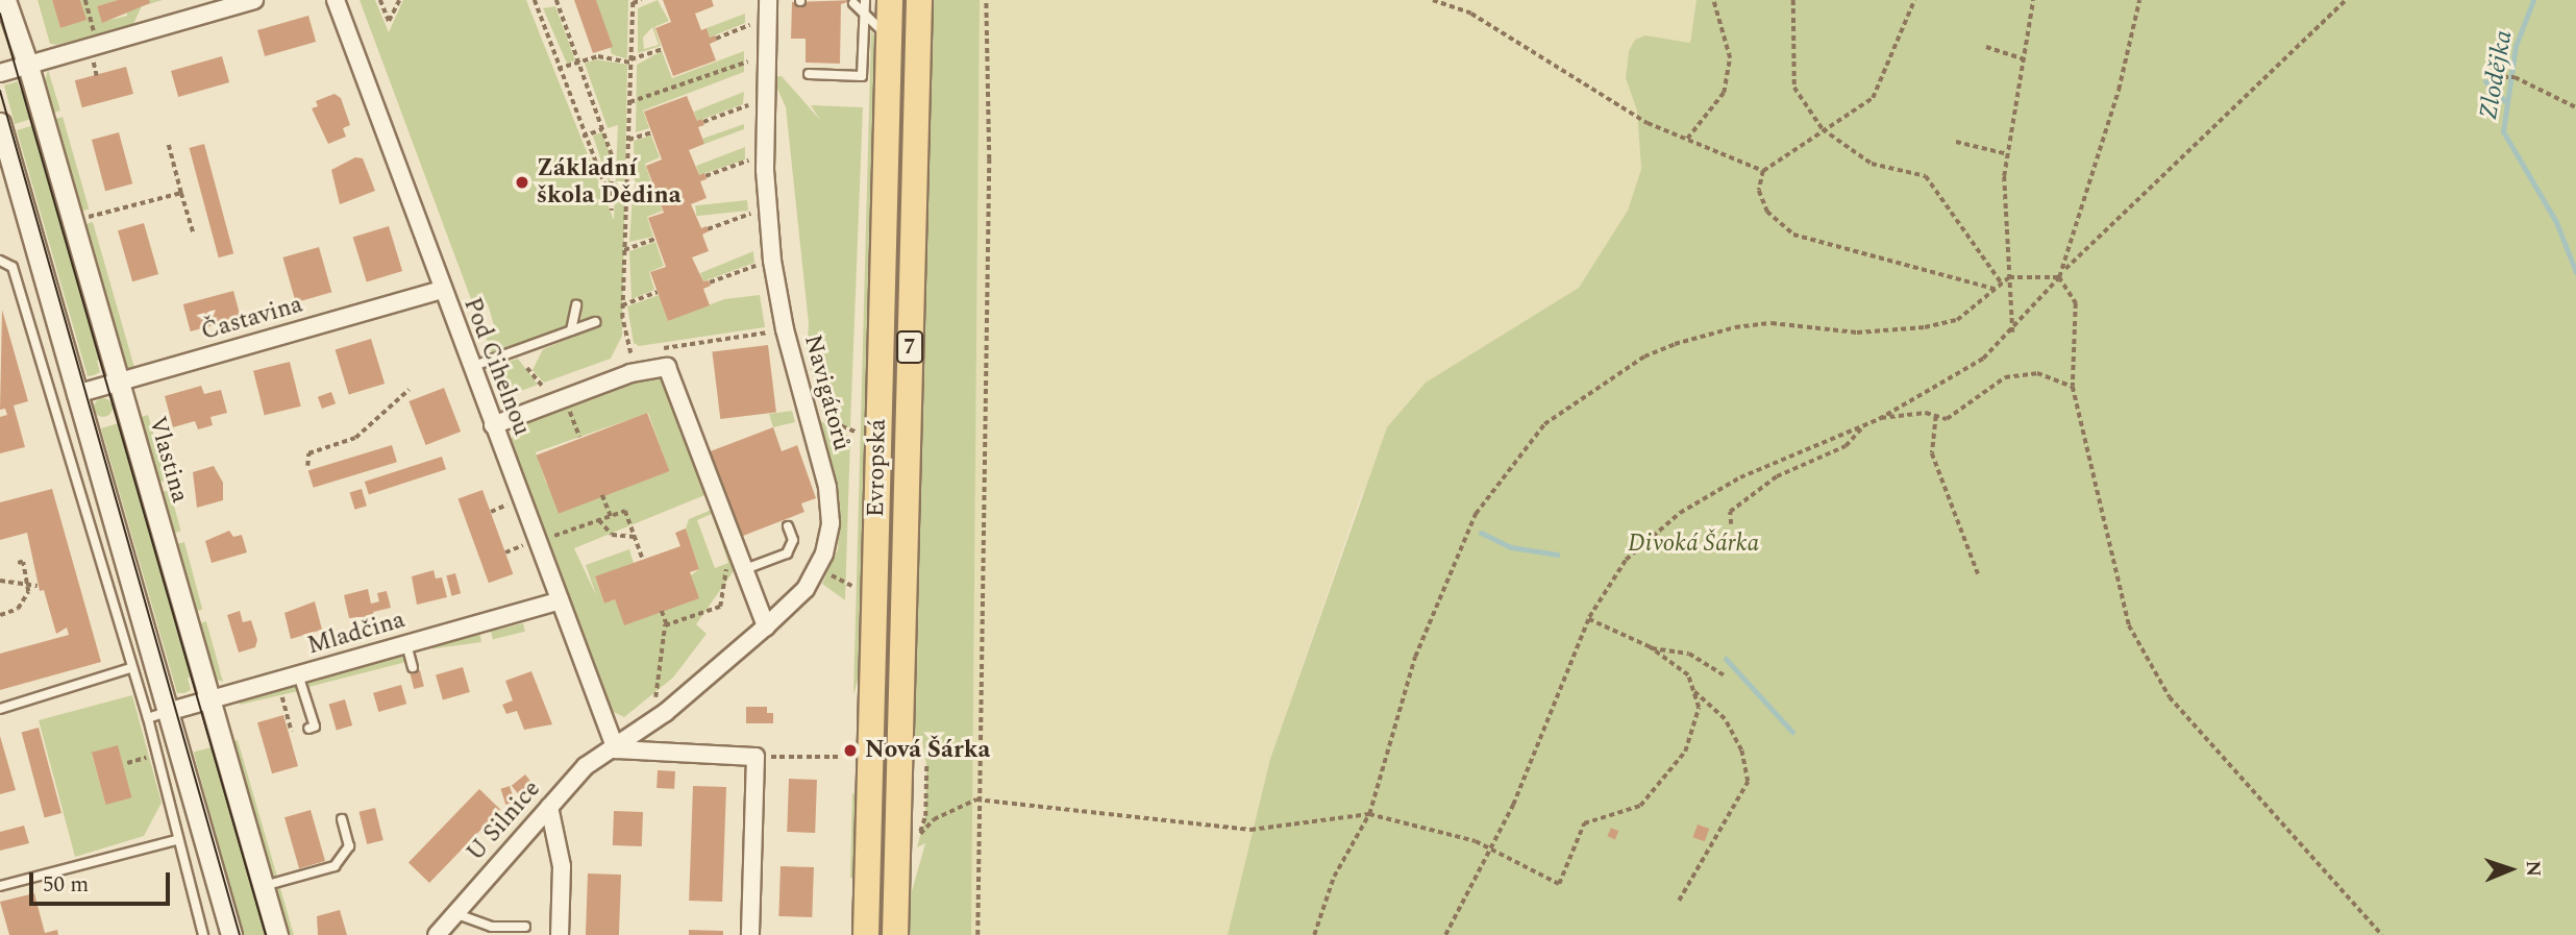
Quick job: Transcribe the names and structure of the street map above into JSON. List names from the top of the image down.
{
  "streets": {
    "main road": ["7", "Evropská"],
    "street": [
      "Častavina",
      "Pod Cihelnou",
      "Navigátorů",
      "Vlastina",
      "Mladčina",
      "U Silnice"
    ]
  },
  "crossings": [
    ["Častavina", "Pod Cihelnou"],
    ["Častavina", "Vlastina"],
    ["Pod Cihelnou", "Navigátorů"],
    ["Pod Cihelnou", "Mladčina"],
    ["Pod Cihelnou", "U Silnice"],
    ["Navigátorů", "U Silnice"],
    ["Vlastina", "Mladčina"]
  ],
  "water": ["Zlodějka"],
  "parks": ["Divoká Šárka"],
  "places": ["Základní škola Dědina", "Nová Šárka"],
  "scale_bar": "50 m",
  "north": "right"
}
